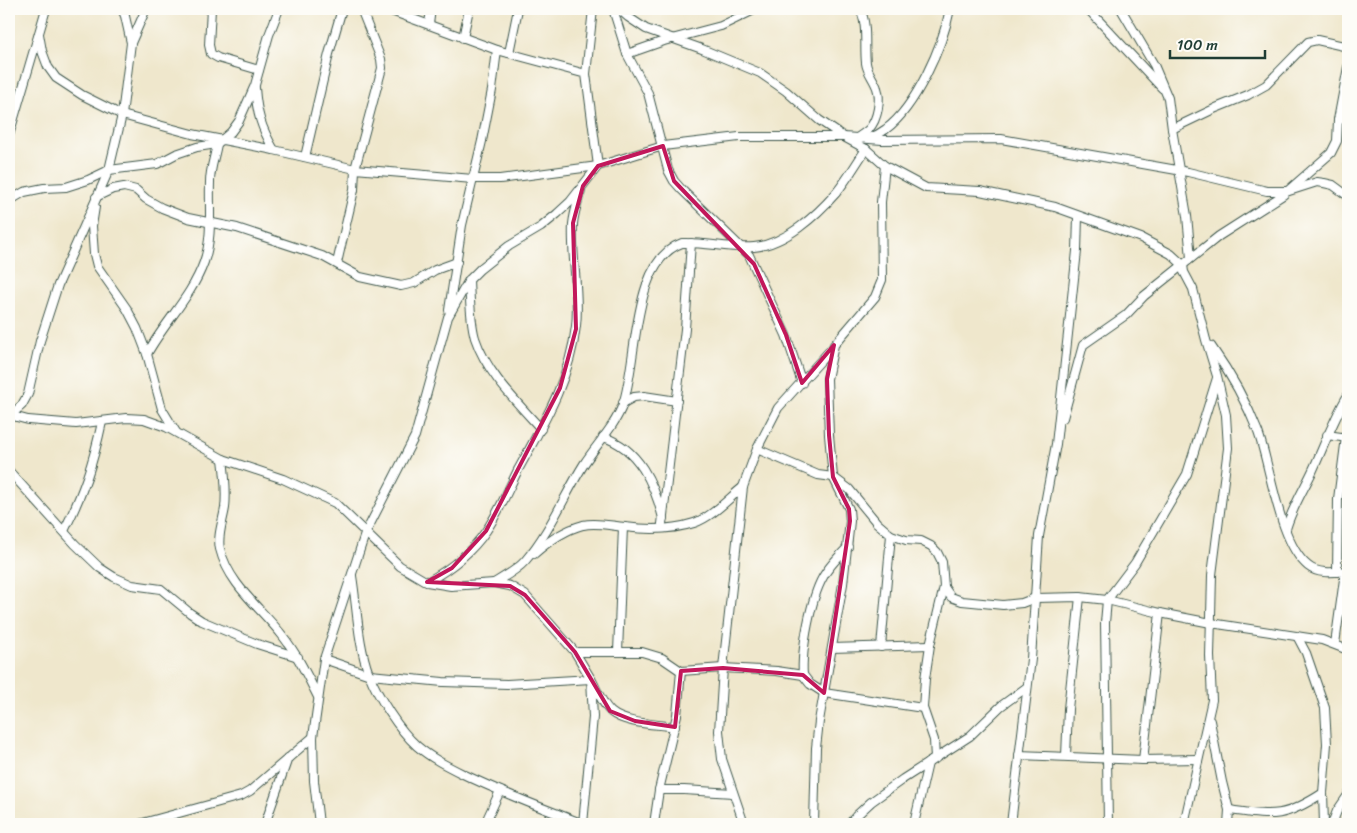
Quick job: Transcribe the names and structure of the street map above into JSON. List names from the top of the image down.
{
  "scale_bar": "100 m"
}
